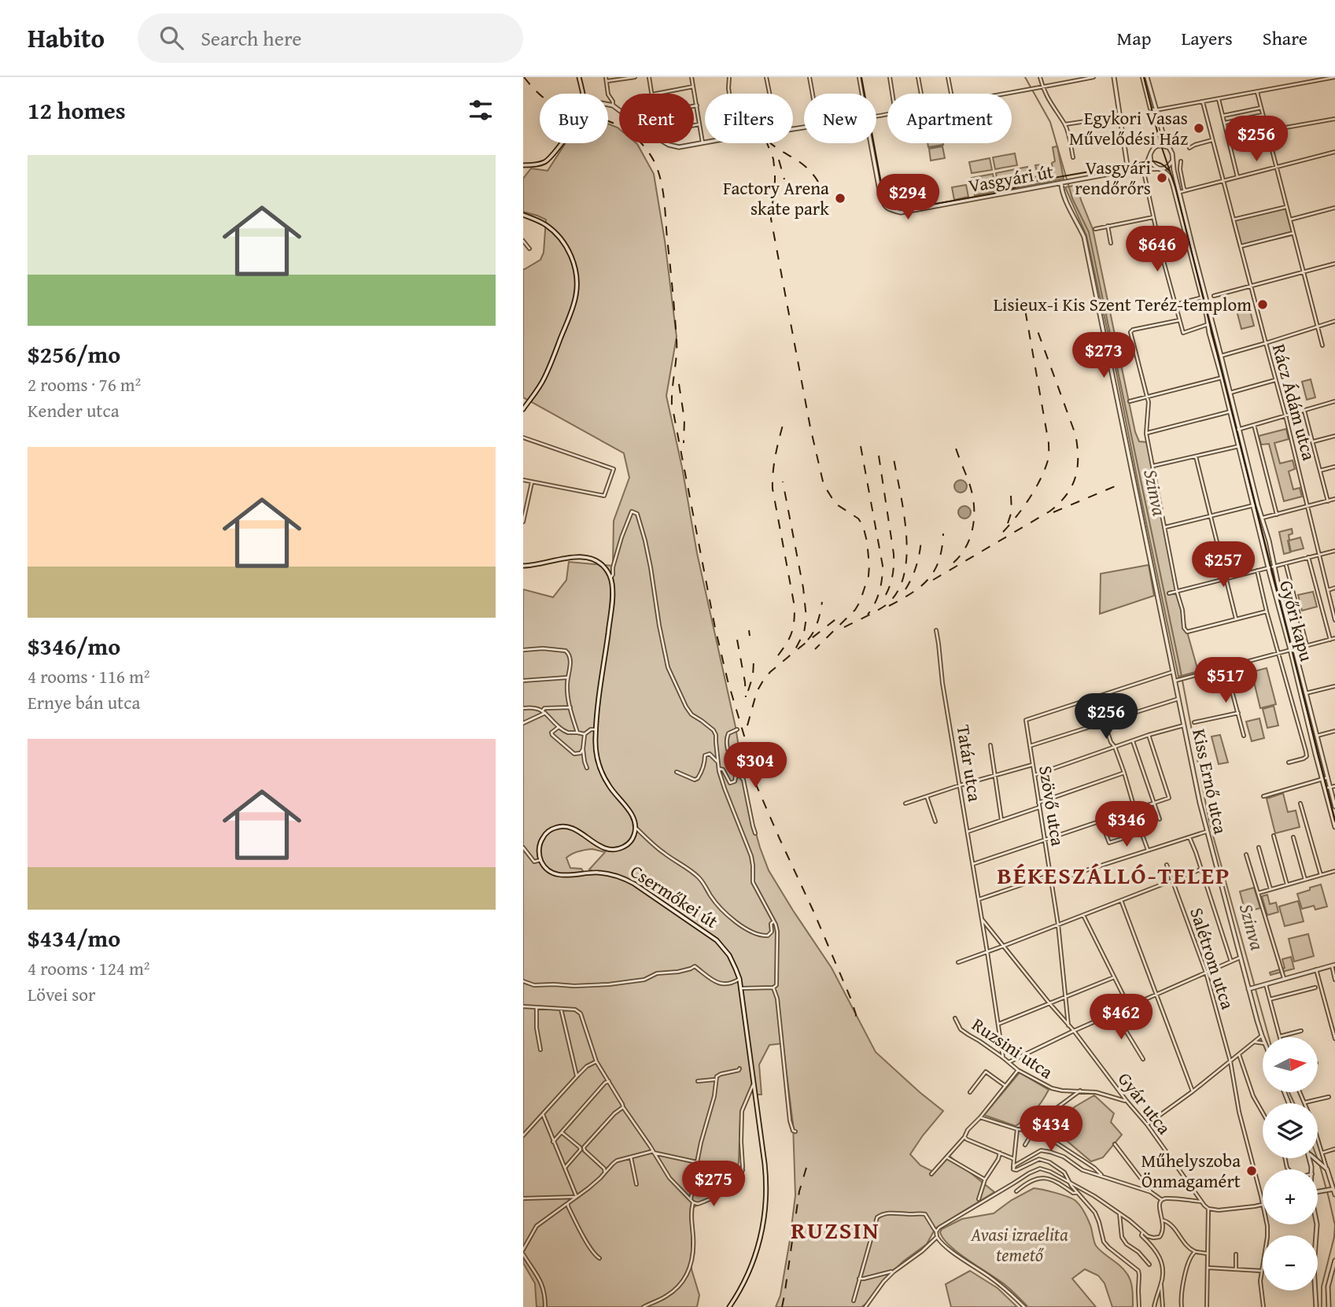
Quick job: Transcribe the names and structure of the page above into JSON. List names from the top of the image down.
{
  "streets": {
    "street": [
      "Vasgyári út",
      "Rácz Ádám utca",
      "Győri kapu",
      "Tatár utca",
      "Kiss Ernő utca",
      "Szövő utca",
      "Csermőkei út",
      "Salétrom utca",
      "Ruzsini utca",
      "Gyár utca"
    ]
  },
  "crossings": [
    ["Vasgyári út", "Győri kapu"],
    ["Vasgyári út", "Kiss Ernő utca"],
    ["Tatár utca", "Ruzsini utca"],
    ["Tatár utca", "Gyár utca"],
    ["Szövő utca", "Gyár utca"],
    ["Ruzsini utca", "Gyár utca"]
  ],
  "districts": ["BÉKESZÁLLÓ-TELEP", "RUZSIN"],
  "water": ["Szinva"],
  "parks": ["Avasi izraelita temető"],
  "places": [
    "Egykori Vasas Művelődési Ház",
    "Vasgyári rendőrőrs",
    "Factory Arena skate park",
    "Lisieux-i Kis Szent Teréz-templom",
    "Műhelyszoba Önmagamért"
  ],
  "north": "right",
  "page": {
    "header": "Habito",
    "search": "Search here",
    "nav": ["Map", "Layers", "Share"],
    "heading": "12 homes",
    "chip": [
      "Buy",
      "Rent",
      "Filters",
      "New",
      "Apartment"
    ],
    "price": [
      "$256",
      "$294",
      "$646",
      "$273",
      "$257",
      "$517",
      "$256",
      "$304",
      "$346",
      "$462",
      "$434",
      "$275"
    ],
    "list": [
      {
        "name": "$256/mo",
        "note": "2 rooms · 76 m² · Kender utca"
      },
      {
        "name": "$346/mo",
        "note": "4 rooms · 116 m² · Ernye bán utca"
      },
      {
        "name": "$434/mo",
        "note": "4 rooms · 124 m² · Lövei sor"
      }
    ],
    "map_buttons": ["+", "−"]
  }
}
